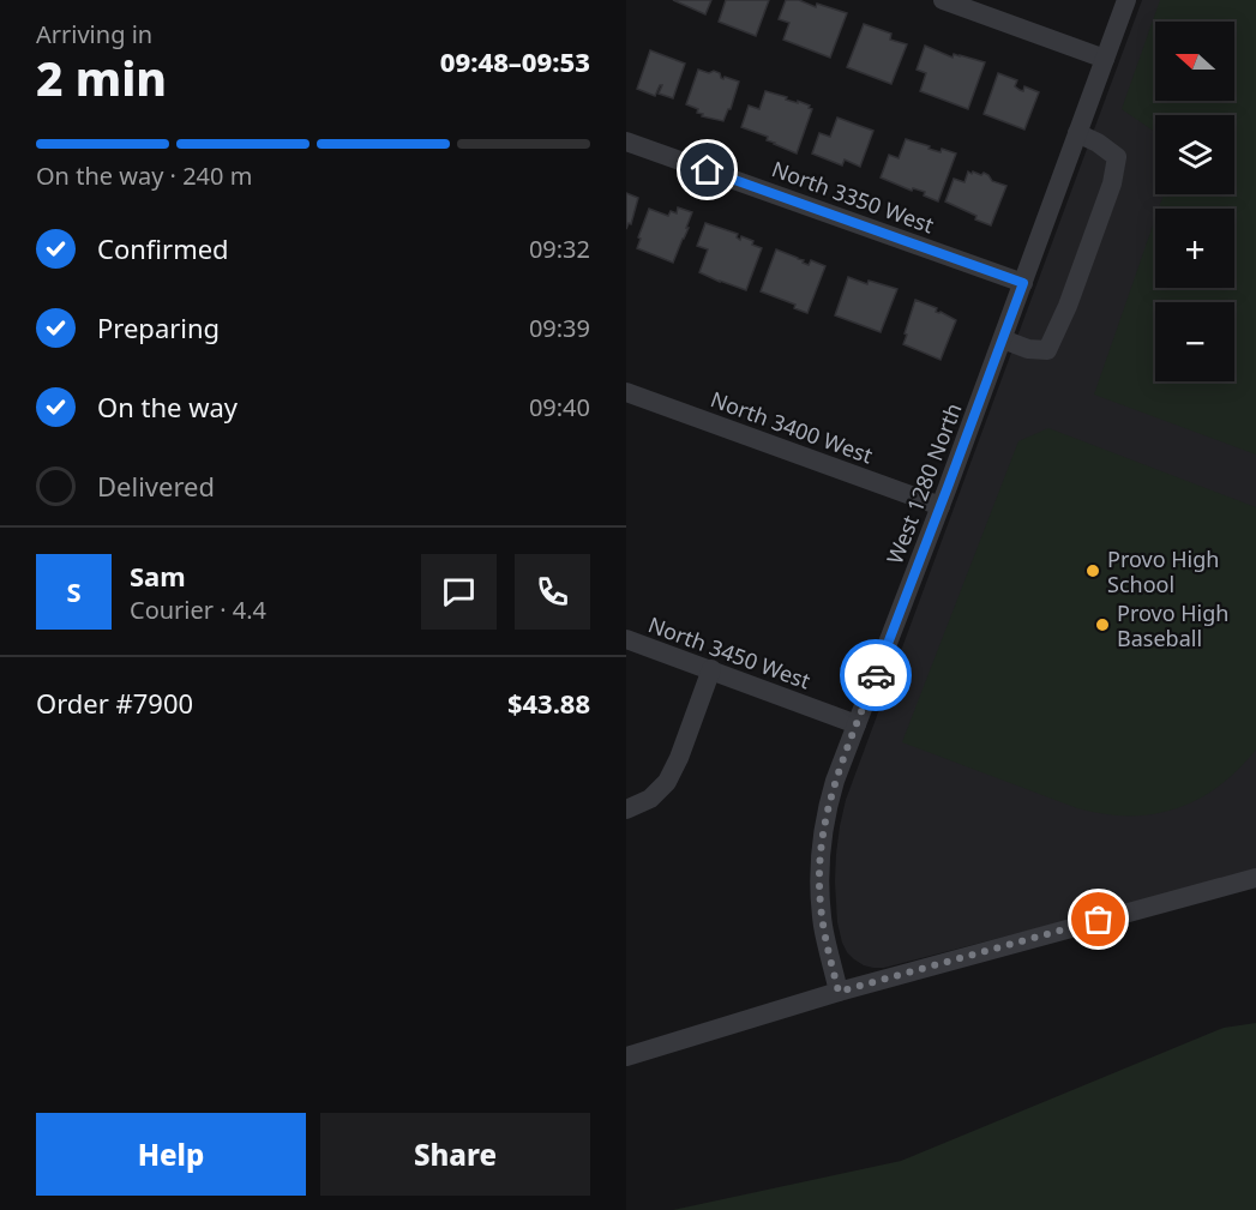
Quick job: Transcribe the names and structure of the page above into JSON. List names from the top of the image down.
{
  "streets": {
    "street": [
      "North 3350 West",
      "North 3400 West",
      "West 1280 North",
      "North 3450 West"
    ]
  },
  "crossings": [
    ["North 3350 West", "West 1280 North"],
    ["North 3400 West", "West 1280 North"],
    ["West 1280 North", "North 3450 West"]
  ],
  "places": ["Provo High School", "Provo High Baseball"],
  "north": "left",
  "page": {
    "heading": ["2 min", "Arriving in", "09:48–09:53"],
    "panel": [
      "Sam",
      "Courier · 4.4",
      "Order #7900",
      "$43.88"
    ],
    "map_buttons": ["+", "−"],
    "bar": "On the way · 240 m",
    "list": [
      ["Confirmed", "09:32"],
      ["Preparing", "09:39"],
      ["On the way", "09:40"],
      "Delivered"
    ],
    "round": "S",
    "buttons": ["Help", "Share"]
  }
}
